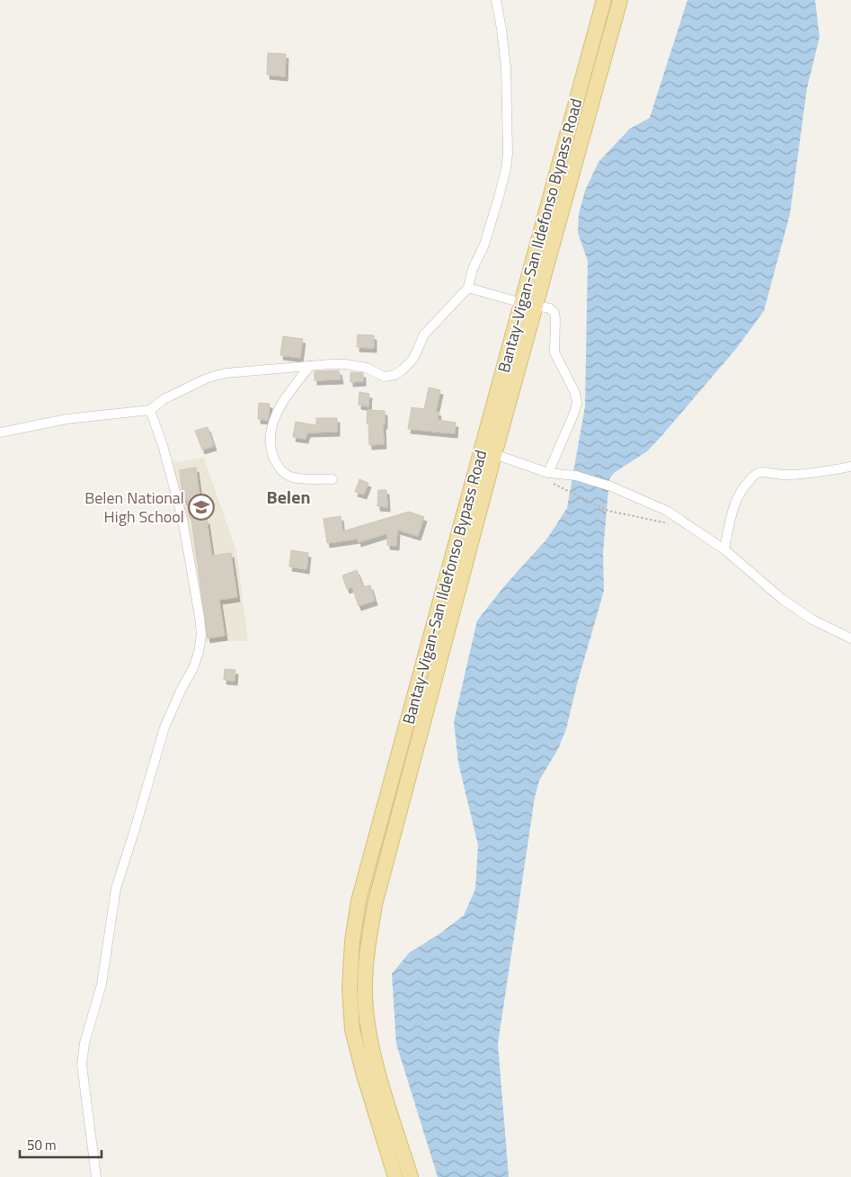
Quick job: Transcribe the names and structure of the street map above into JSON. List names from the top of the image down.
{
  "streets": {
    "main road": ["Bantay-Vigan-San Ildefonso Bypass Road"]
  },
  "districts": ["Belen"],
  "places": {
    "school or university": ["Belen National High School"]
  },
  "scale_bar": "50 m"
}
